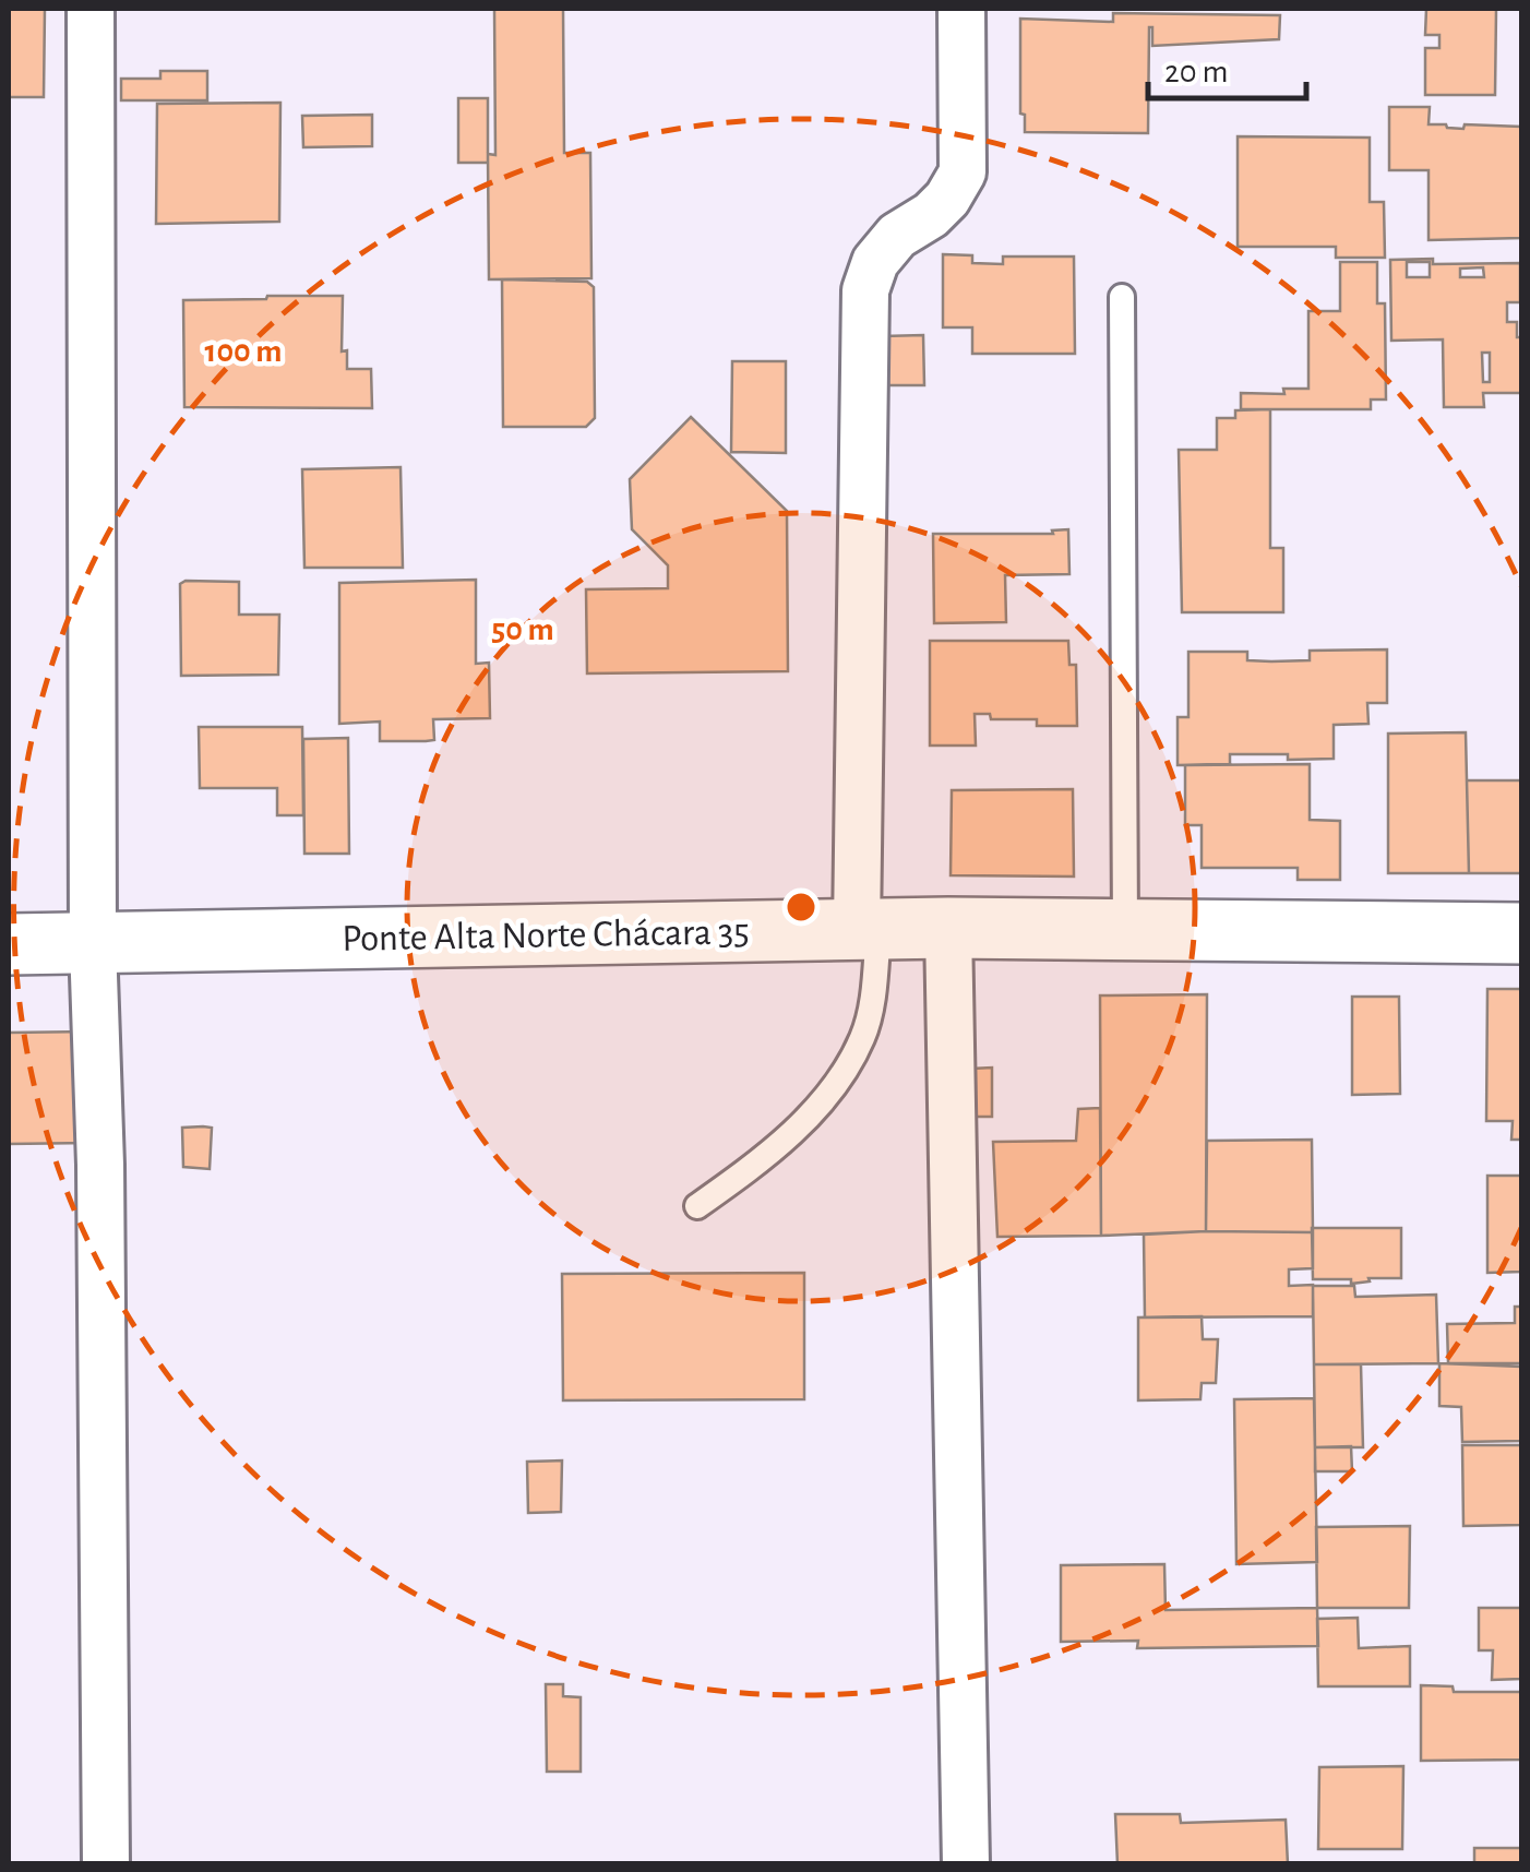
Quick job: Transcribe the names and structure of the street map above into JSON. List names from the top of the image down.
{
  "streets": {
    "street": ["Ponte Alta Norte Chácara 35"]
  },
  "scale_bar": "20 m",
  "rings": ["100 m", "50 m"]
}
